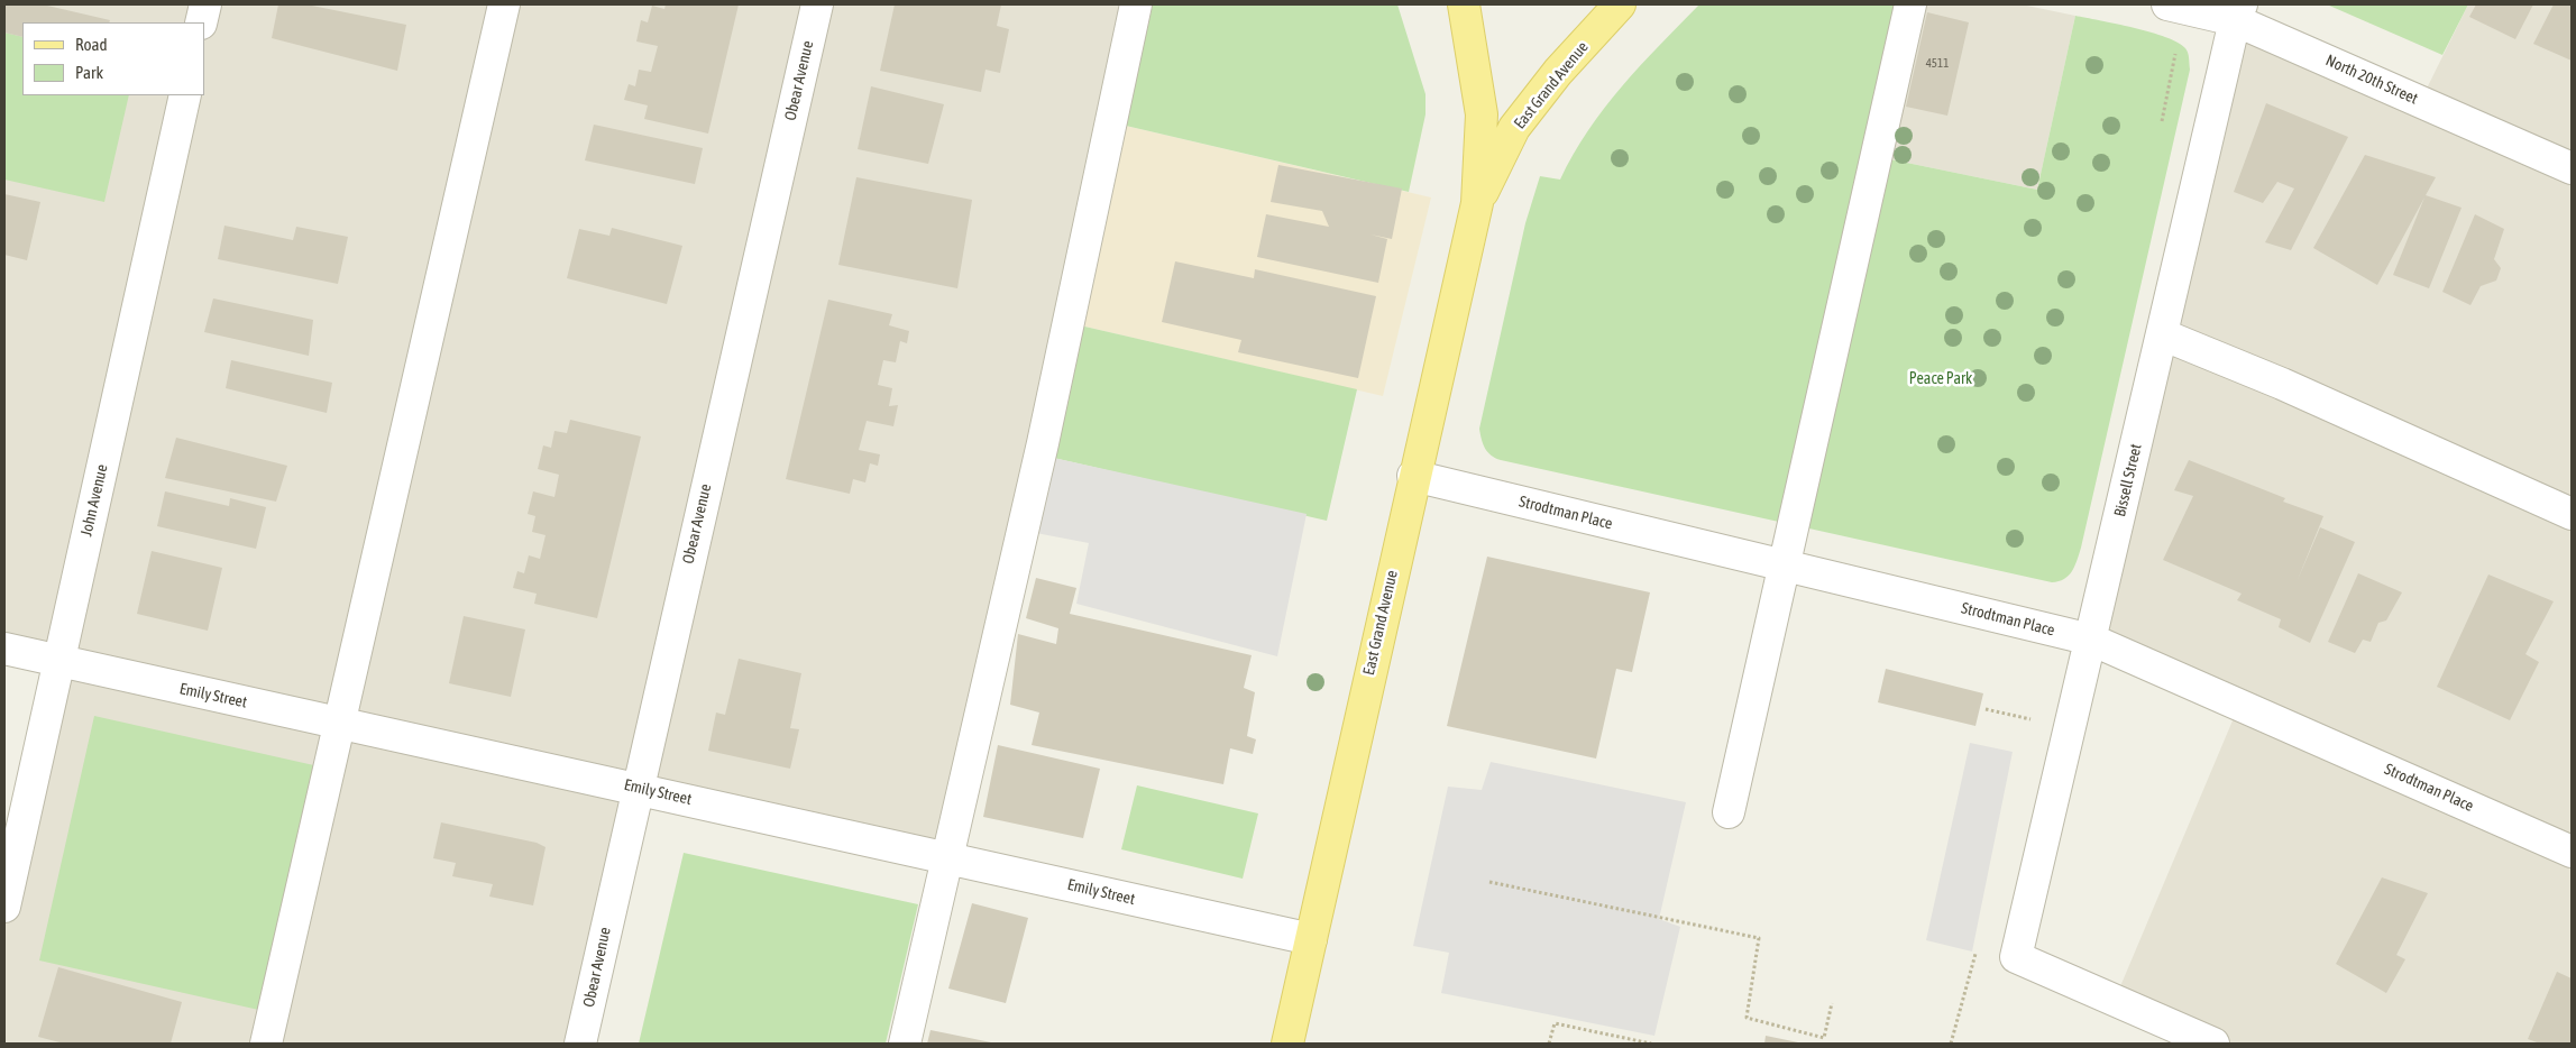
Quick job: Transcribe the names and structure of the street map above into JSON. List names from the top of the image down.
{
  "streets": {
    "main road": ["East Grand Avenue"],
    "street": [
      "North 20th Street",
      "Obear Avenue",
      "Bissell Street",
      "John Avenue",
      "Strodtman Place",
      "Emily Street"
    ]
  },
  "crossings": [
    ["North 20th Street", "Bissell Street"],
    ["Obear Avenue", "Emily Street"],
    ["East Grand Avenue", "Strodtman Place"],
    ["East Grand Avenue", "Emily Street"],
    ["Bissell Street", "Strodtman Place"],
    ["John Avenue", "Emily Street"]
  ],
  "parks": ["Peace Park"],
  "house_numbers": ["4511"],
  "legend": ["Road", "Park"]
}
